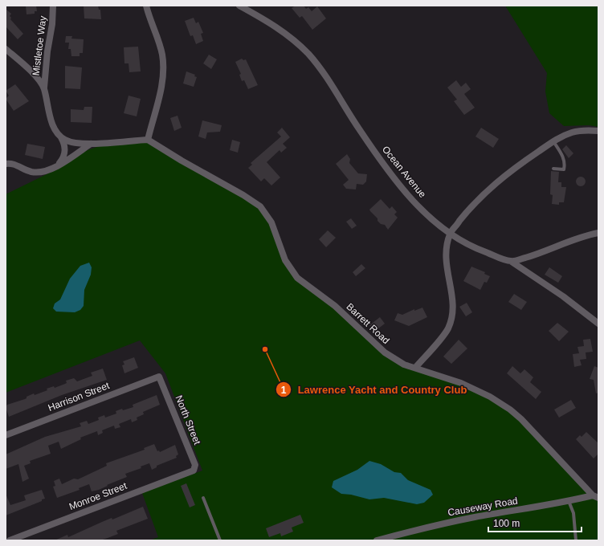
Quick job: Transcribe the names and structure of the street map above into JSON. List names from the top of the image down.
{
  "streets": {
    "street": [
      "Mistletoe Way",
      "Ocean Avenue",
      "Barrett Road",
      "Harrison Street",
      "North Street",
      "Monroe Street",
      "Causeway Road"
    ]
  },
  "crossings": [
    ["Barrett Road", "Causeway Road"],
    ["Harrison Street", "North Street"],
    ["North Street", "Monroe Street"]
  ],
  "places": ["Lawrence Yacht and Country Club"],
  "scale_bar": "100 m"
}
